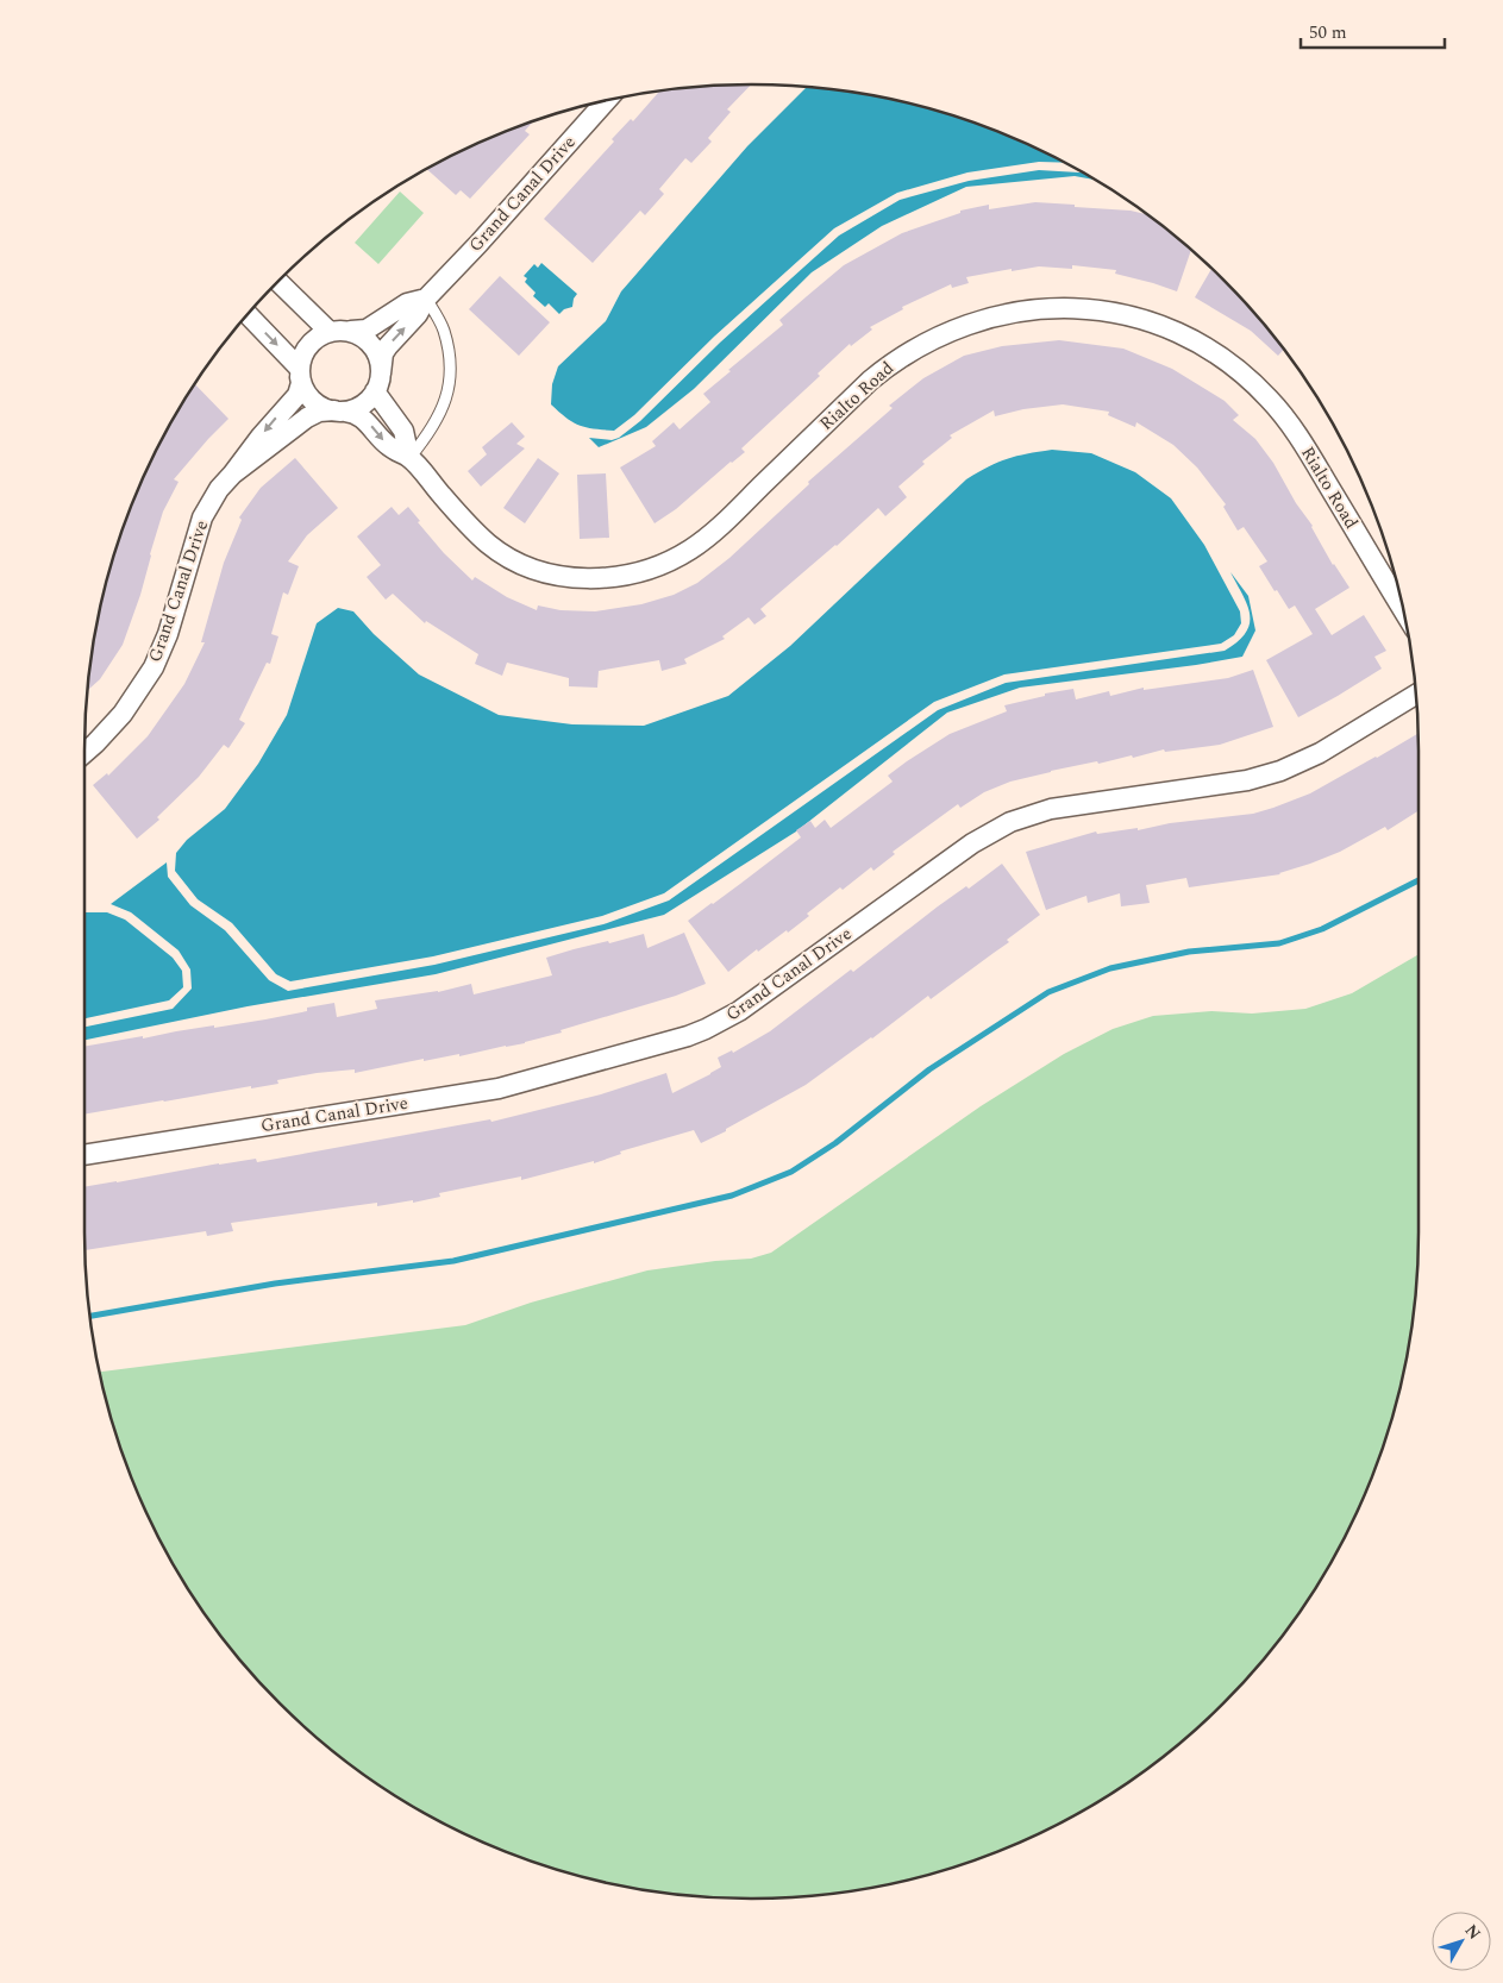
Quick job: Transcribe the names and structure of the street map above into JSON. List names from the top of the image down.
{
  "streets": {
    "street": ["Grand Canal Drive", "Rialto Road"]
  },
  "crossings": [
    ["Grand Canal Drive", "Rialto Road"]
  ],
  "scale_bar": "50 m",
  "north": "top right"
}
